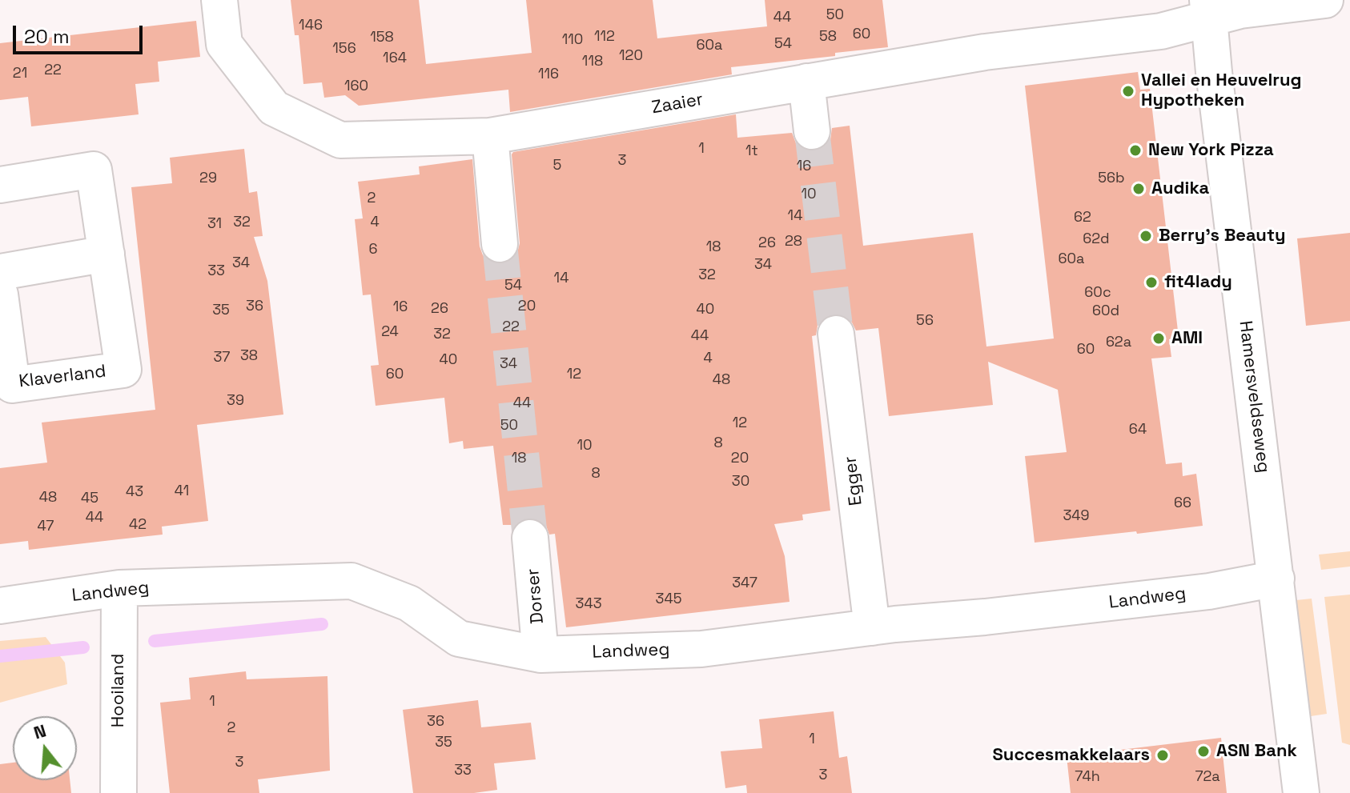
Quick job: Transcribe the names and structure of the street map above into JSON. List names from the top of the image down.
{
  "streets": {
    "street": [
      "Zaaier",
      "Klaverland",
      "Hamersveldseweg",
      "Egger",
      "Landweg",
      "Dorser",
      "Hooiland"
    ]
  },
  "crossings": [
    ["Zaaier", "Hamersveldseweg"],
    ["Hamersveldseweg", "Landweg"],
    ["Egger", "Landweg"],
    ["Landweg", "Dorser"],
    ["Landweg", "Hooiland"]
  ],
  "places": [
    "Vallei en Heuvelrug Hypotheken",
    "New York Pizza",
    "Audika",
    "Berry's Beauty",
    "fit4lady",
    "AMI",
    "ASN Bank",
    "Succesmakkelaars"
  ],
  "house_numbers": [
    "50",
    "44",
    "146",
    "60",
    "112",
    "58",
    "158",
    "110",
    "54",
    "60a",
    "156",
    "120",
    "164",
    "118",
    "22",
    "21",
    "116",
    "160",
    "1",
    "1t",
    "3",
    "5",
    "16",
    "29",
    "56b",
    "10",
    "2",
    "14",
    "62",
    "32",
    "4",
    "31",
    "62d",
    "28",
    "26",
    "18",
    "6",
    "60a",
    "34",
    "34",
    "33",
    "32",
    "14",
    "54",
    "60c",
    "36",
    "20",
    "16",
    "26",
    "40",
    "35",
    "60d",
    "56",
    "22",
    "24",
    "32",
    "44",
    "62a",
    "60",
    "38",
    "37",
    "4",
    "40",
    "34",
    "60",
    "12",
    "48",
    "39",
    "44",
    "12",
    "50",
    "64",
    "8",
    "10",
    "18",
    "20",
    "8",
    "30",
    "41",
    "43",
    "48",
    "45",
    "66",
    "349",
    "44",
    "42",
    "47",
    "347",
    "345",
    "343",
    "1",
    "36",
    "2",
    "1",
    "35",
    "3",
    "33",
    "3",
    "74h",
    "72a"
  ],
  "scale_bar": "20 m",
  "north": "top"
}
